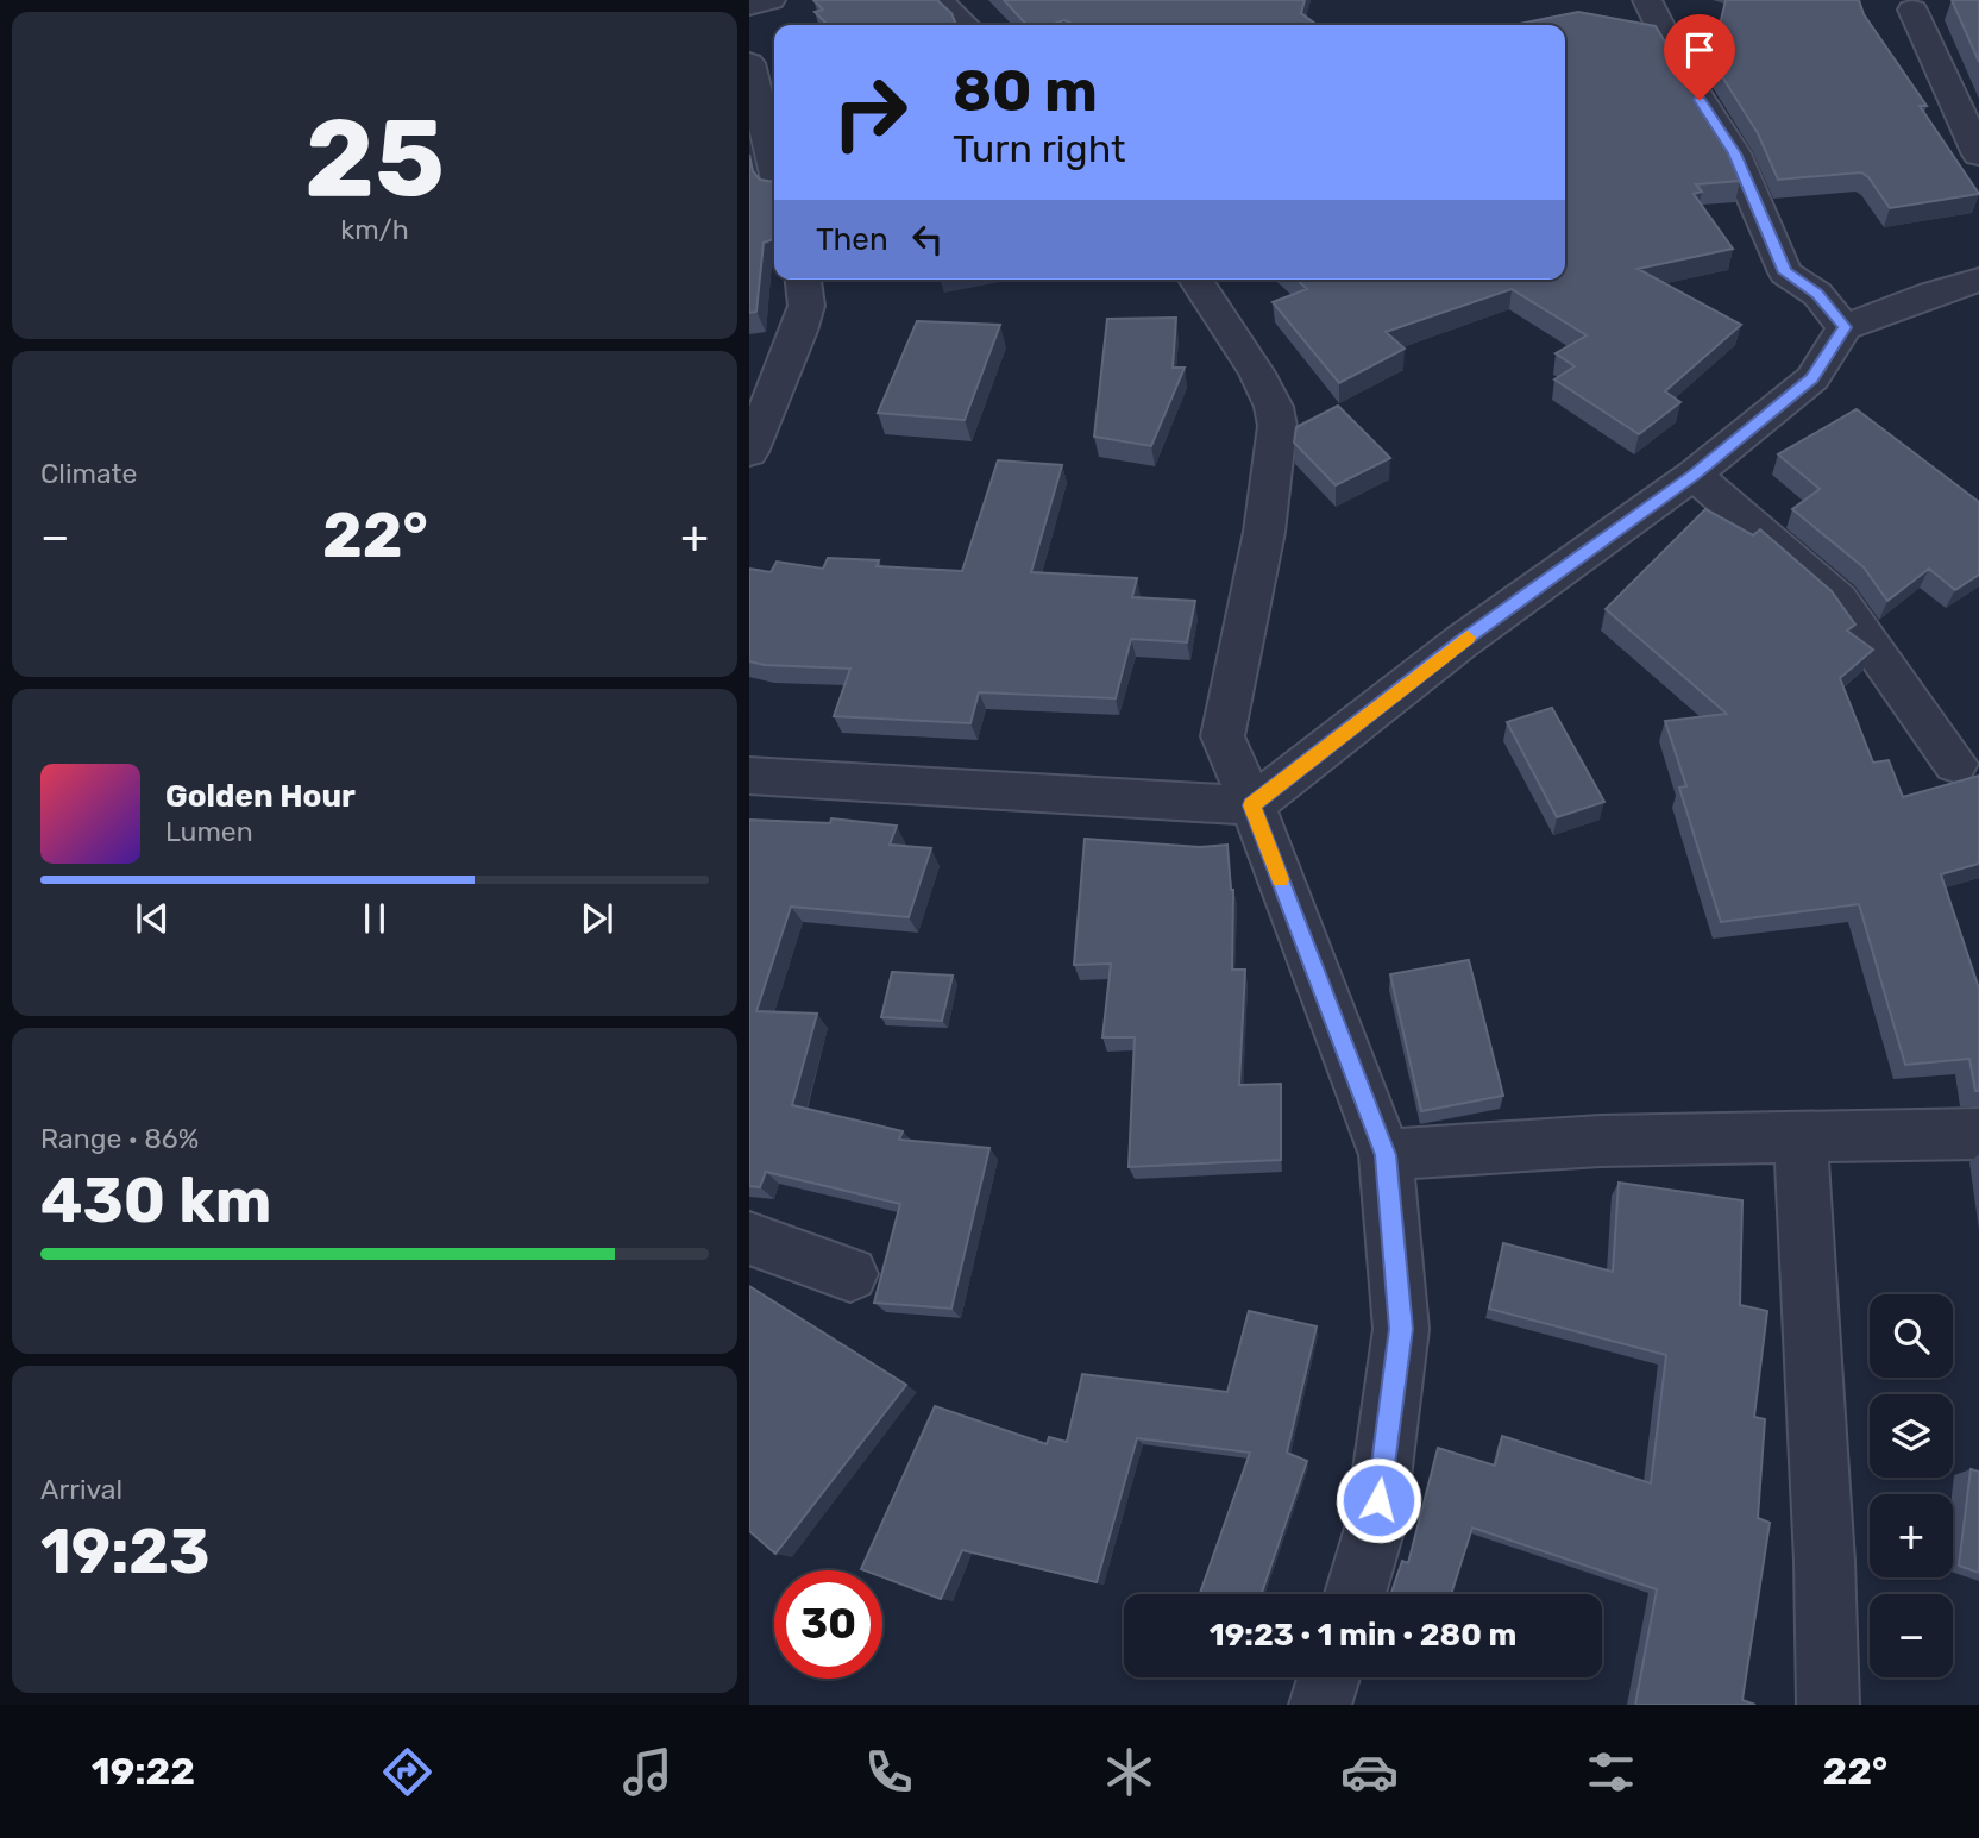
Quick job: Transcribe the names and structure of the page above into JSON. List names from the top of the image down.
{
  "page": {
    "tile": [
      ["25", "km/h"],
      "Climate",
      ["Range · 86%", "430 km"],
      ["Arrival", "19:23"]
    ],
    "turn": ["80 m", "Turn right"],
    "then": "Then",
    "heat": ["−", "22°", "+"],
    "song": ["Golden Hour", "Lumen"],
    "map_buttons": ["+", "−"],
    "limit": "30",
    "trip": "19:23 · 1 min · 280 m",
    "tabs": ["19:22", "22°"]
  }
}
